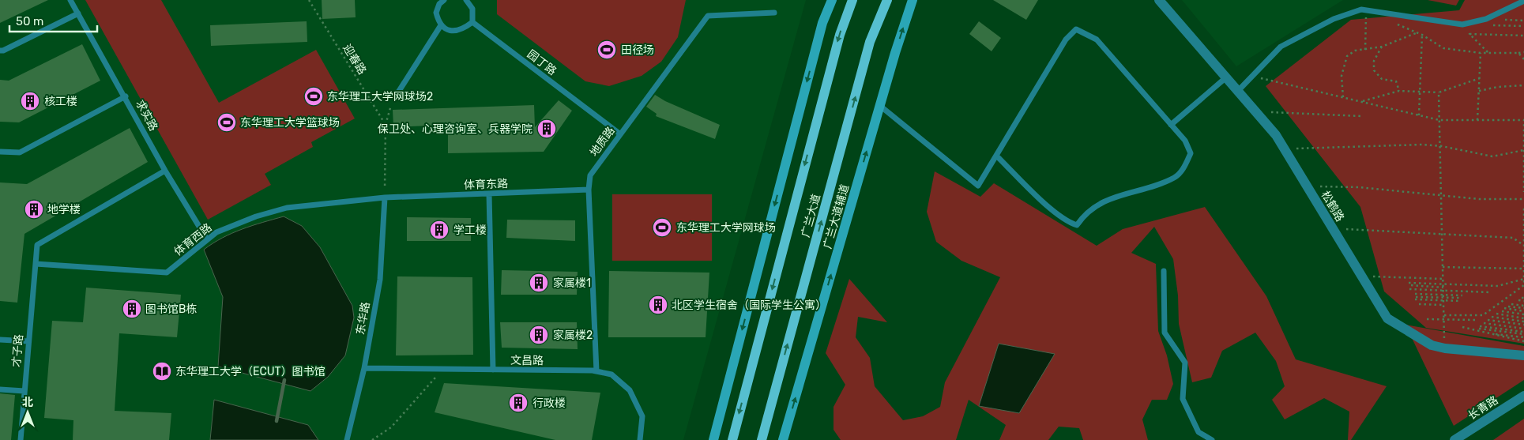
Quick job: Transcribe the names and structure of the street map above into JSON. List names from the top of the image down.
{
  "streets": {
    "main road": ["广兰大道", "广兰大道辅道"],
    "street": ["松鹤路", "长青路"],
    "lane": [
      "园丁路",
      "求实路",
      "地质路",
      "体育东路",
      "体育西路",
      "东华路",
      "才子路",
      "文昌路"
    ],
    "path": ["迎春路"]
  },
  "crossings": [
    ["园丁路", "地质路"],
    ["求实路", "体育西路"],
    ["求实路", "才子路"],
    ["地质路", "体育东路"],
    ["地质路", "文昌路"],
    ["体育东路", "体育西路"],
    ["体育东路", "东华路"],
    ["体育西路", "东华路"],
    ["体育西路", "才子路"],
    ["东华路", "文昌路"]
  ],
  "places": {
    "sports": [
      "田径场",
      "东华理工大学网球场2",
      "东华理工大学篮球场",
      "东华理工大学网球场"
    ],
    "building": [
      "核工楼",
      "保卫处、心理咨询室、兵器学院",
      "地学楼",
      "学工楼",
      "家属楼1",
      "北区学生宿舍（国际学生公寓）",
      "图书馆B栋",
      "家属楼2",
      "行政楼"
    ],
    "library": ["东华理工大学（ECUT）图书馆"]
  },
  "scale_bar": "50 m",
  "north": "top"
}
